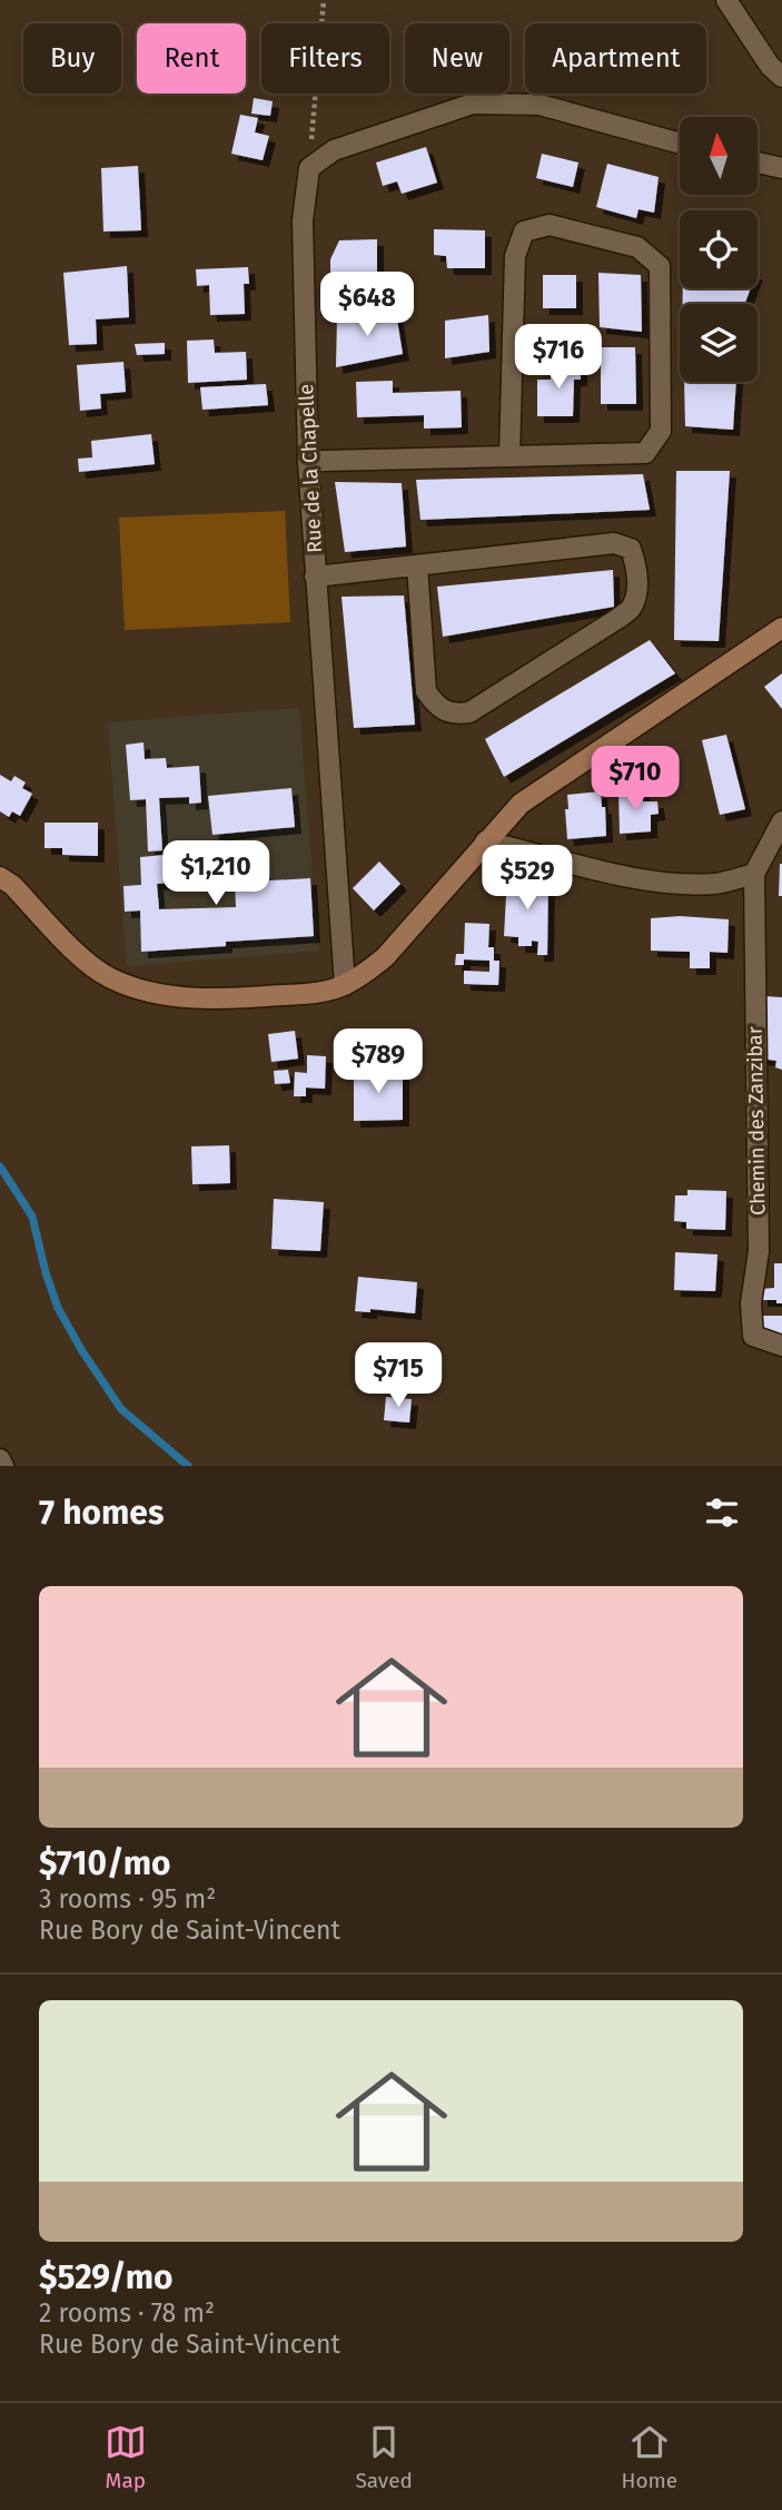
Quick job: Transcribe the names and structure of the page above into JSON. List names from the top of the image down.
{
  "streets": {
    "street": ["Rue de la Chapelle", "Chemin des Zanzibar"]
  },
  "north": "top",
  "page": {
    "chip": [
      "Buy",
      "Rent",
      "Filters",
      "New",
      "Apartment"
    ],
    "price": [
      "$648",
      "$716",
      "$710",
      "$1,210",
      "$529",
      "$789",
      "$715"
    ],
    "heading": "7 homes",
    "list": [
      {
        "name": "$710/mo",
        "note": "3 rooms · 95 m² · Rue Bory de Saint-Vincent"
      },
      {
        "name": "$529/mo",
        "note": "2 rooms · 78 m² · Rue Bory de Saint-Vincent"
      }
    ],
    "tabs": ["Map", "Saved", "Home"]
  }
}
